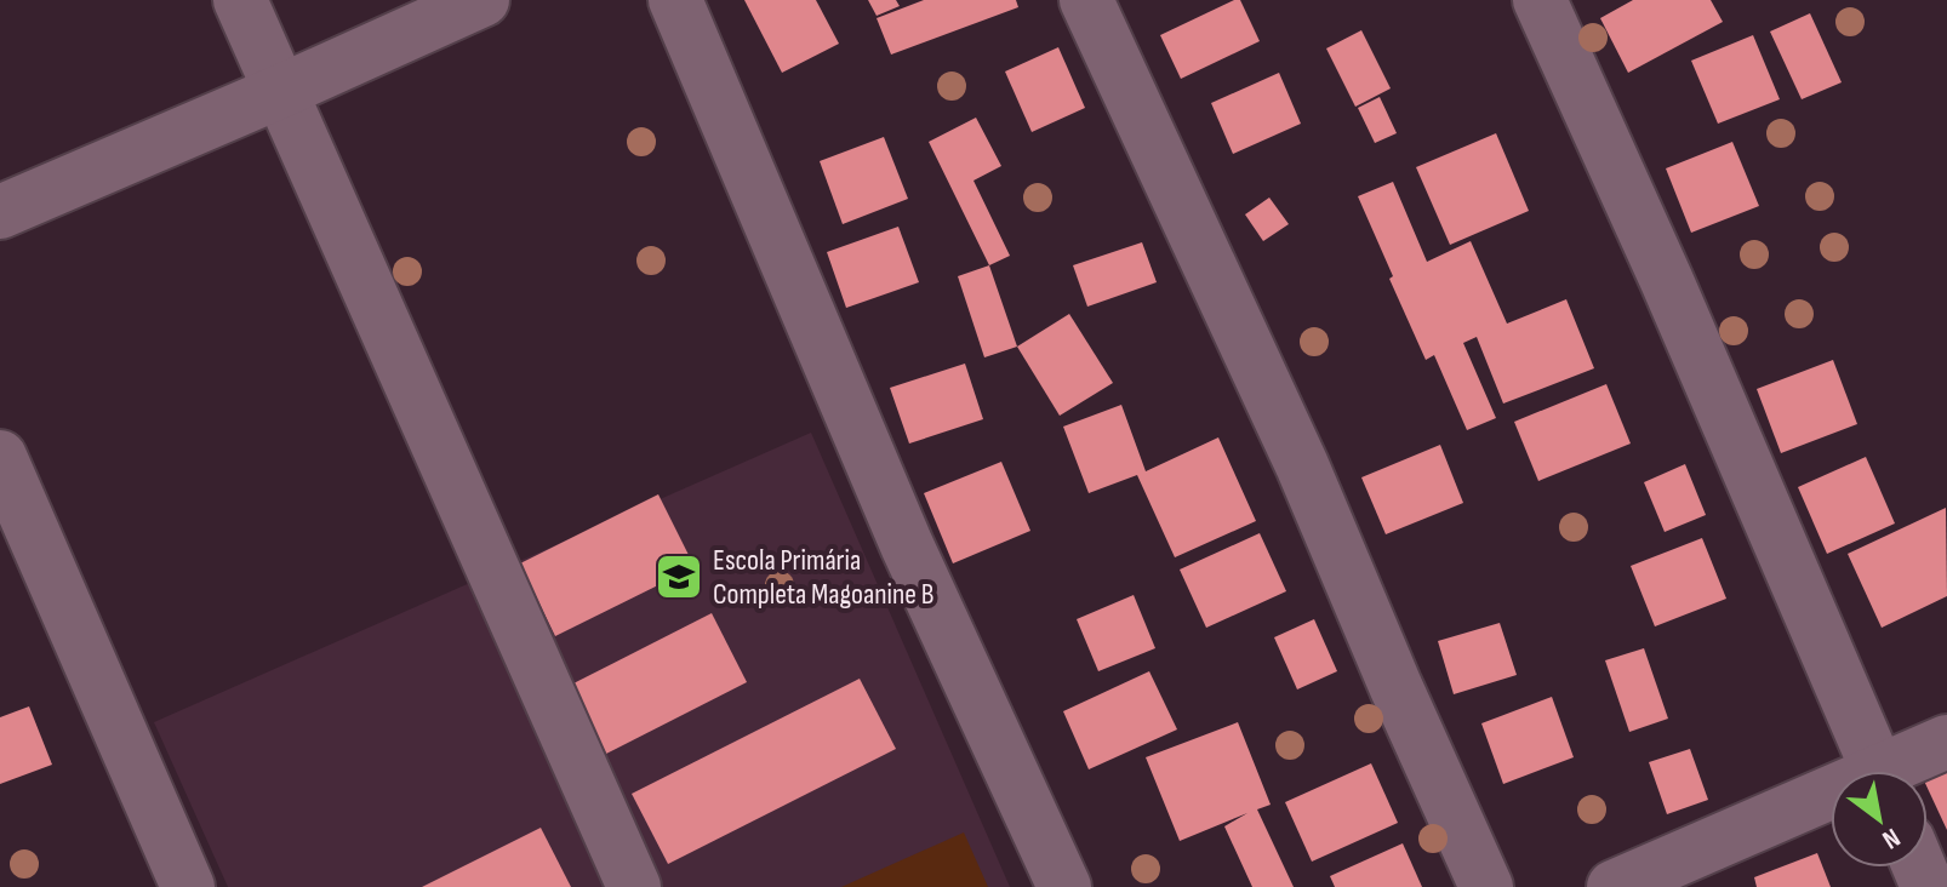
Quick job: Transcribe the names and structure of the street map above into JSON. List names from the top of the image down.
{
  "places": {
    "school or university": ["Escola Primária Completa Magoanine B"]
  },
  "north": "bottom right"
}
